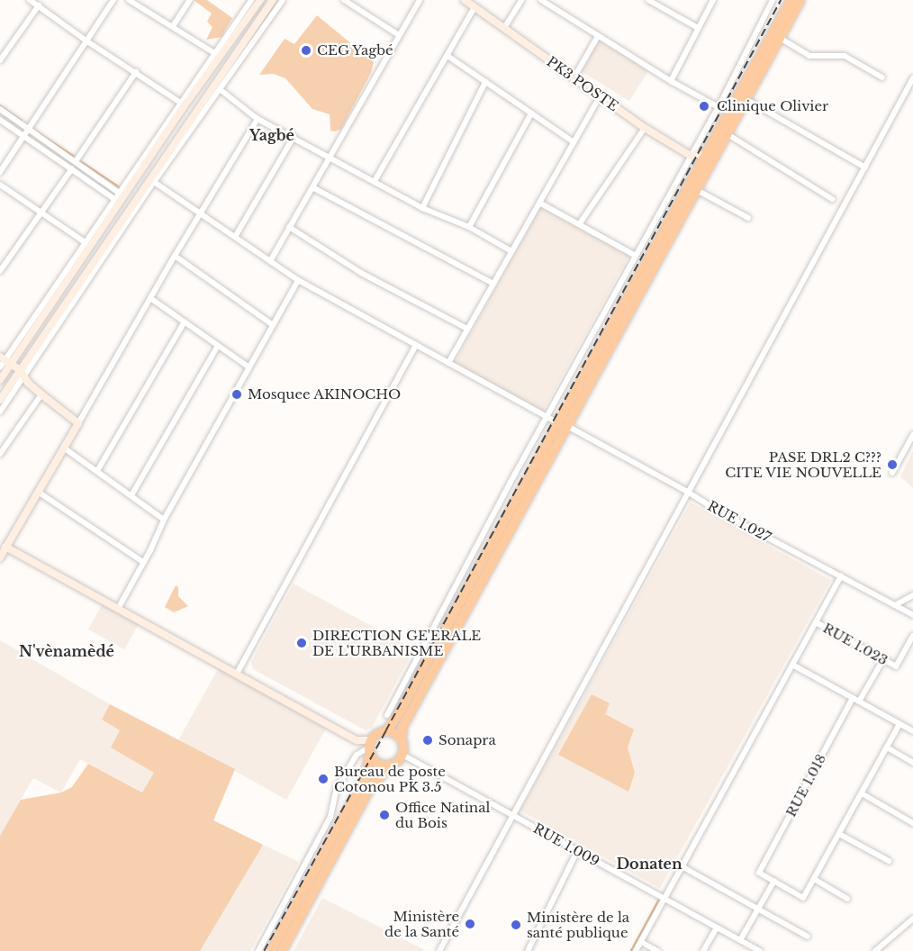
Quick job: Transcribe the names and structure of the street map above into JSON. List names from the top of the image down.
{
  "streets": {
    "street": [
      "PK3 POSTE",
      "RUE 1.027",
      "RUE 1.023",
      "RUE 1.018",
      "RUE 1.009"
    ]
  },
  "crossings": [
    ["RUE 1.023", "RUE 1.018"]
  ],
  "districts": ["Yagbé", "N'vènamèdé", "Donaten"],
  "places": [
    "CEG Yagbé",
    "Clinique Olivier",
    "Mosquee AKINOCHO",
    "PASE DRL2 C??? CITE VIE NOUVELLE",
    "DIRECTION GE'ERALE DE L'URBANISME",
    "Sonapra",
    "Bureau de poste Cotonou PK 3.5",
    "Office Natinal du Bois",
    "Ministère de la Santé",
    "Ministère de la santé publique"
  ]
}
